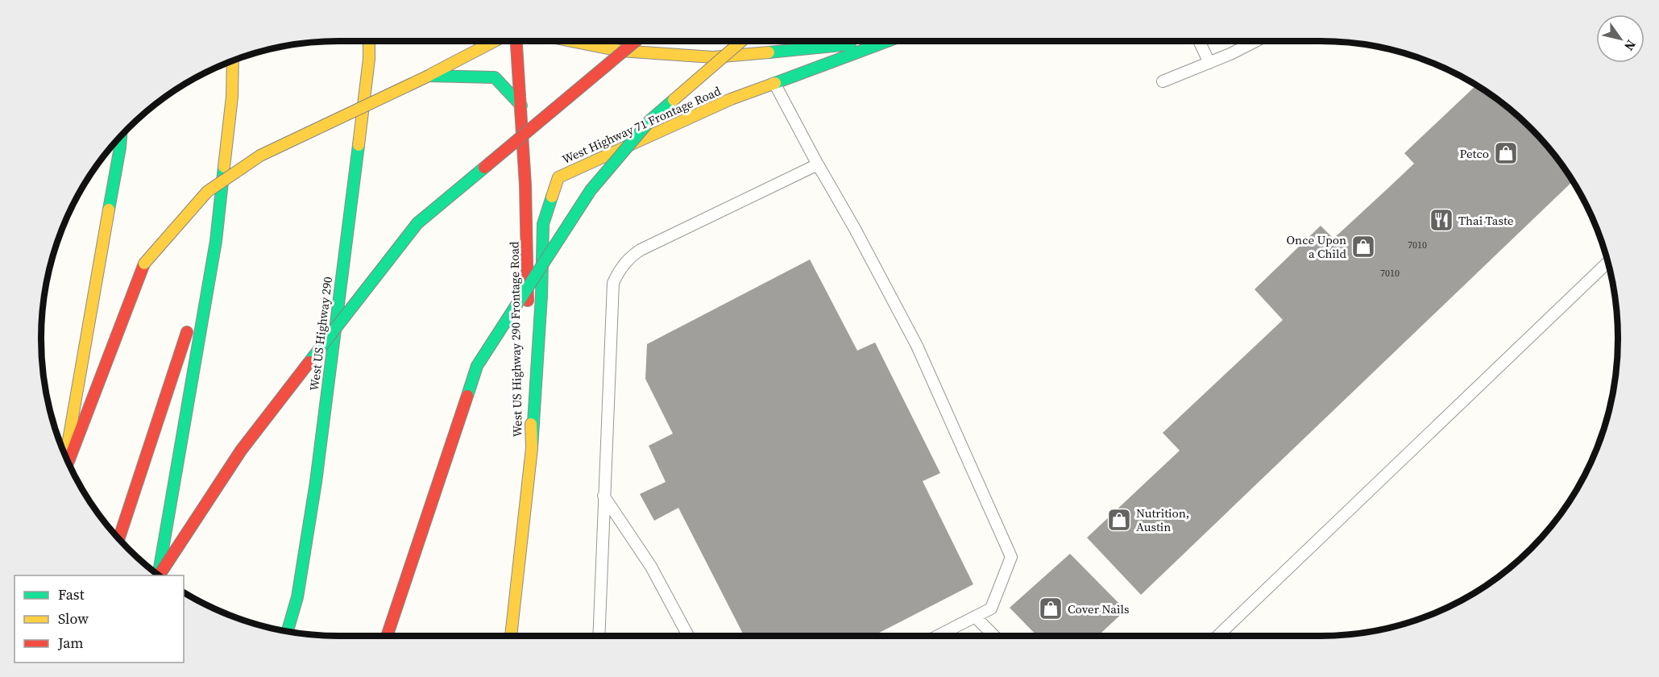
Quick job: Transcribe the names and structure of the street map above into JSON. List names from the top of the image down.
{
  "streets": {
    "main road": ["West Highway 71 Frontage Road", "West US Highway 290", "West US Highway 290 Frontage Road"]
  },
  "crossings": [
    ["West Highway 71 Frontage Road", "West US Highway 290 Frontage Road"]
  ],
  "places": {
    "shop": [
      "Petco",
      "Once Upon a Child",
      "Nutrition, Austin",
      "Cover Nails"
    ],
    "restaurant": ["Thai Taste"]
  },
  "house_numbers": ["7010", "7010"],
  "legend": ["Fast", "Slow", "Jam"],
  "north": "bottom right"
}
